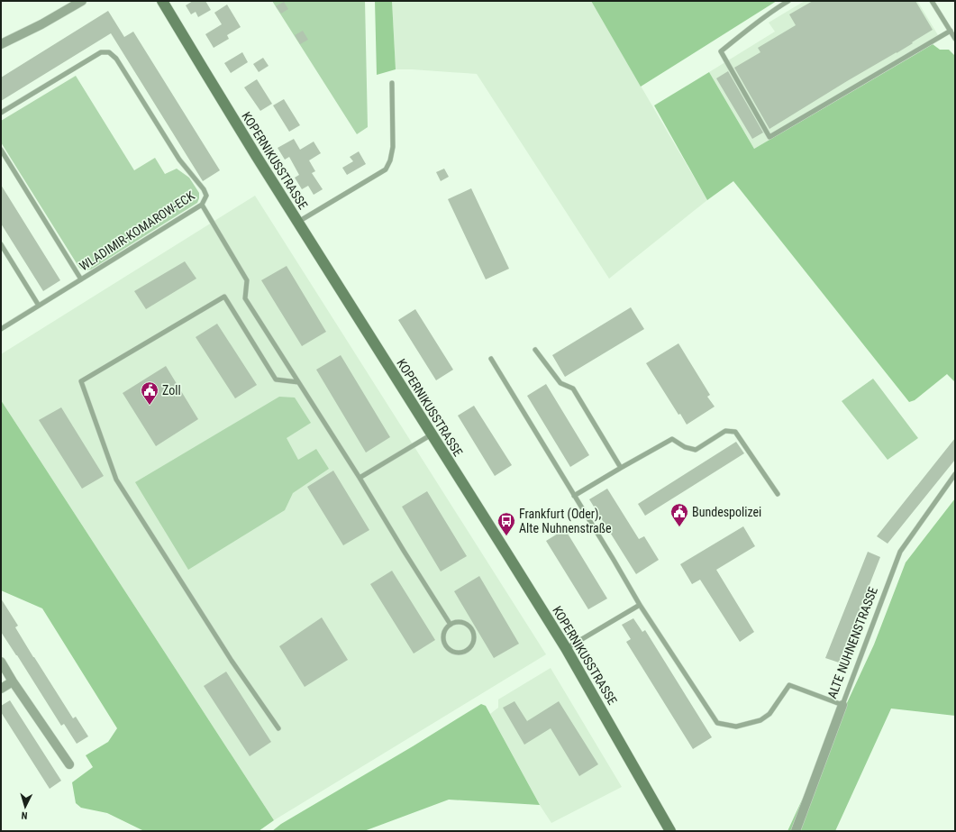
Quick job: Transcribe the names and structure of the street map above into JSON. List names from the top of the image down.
{
  "streets": {
    "main road": ["KOPERNIKUSSTRASSE"],
    "street": ["ALTE NUHNENSTRASSE"],
    "lane": ["WLADIMIR-KOMAROW-ECK"]
  },
  "places": {
    "public building": ["Zoll", "Bundespolizei"],
    "bus stop": ["Frankfurt (Oder), Alte Nuhnenstraße"]
  },
  "north": "bottom"
}
